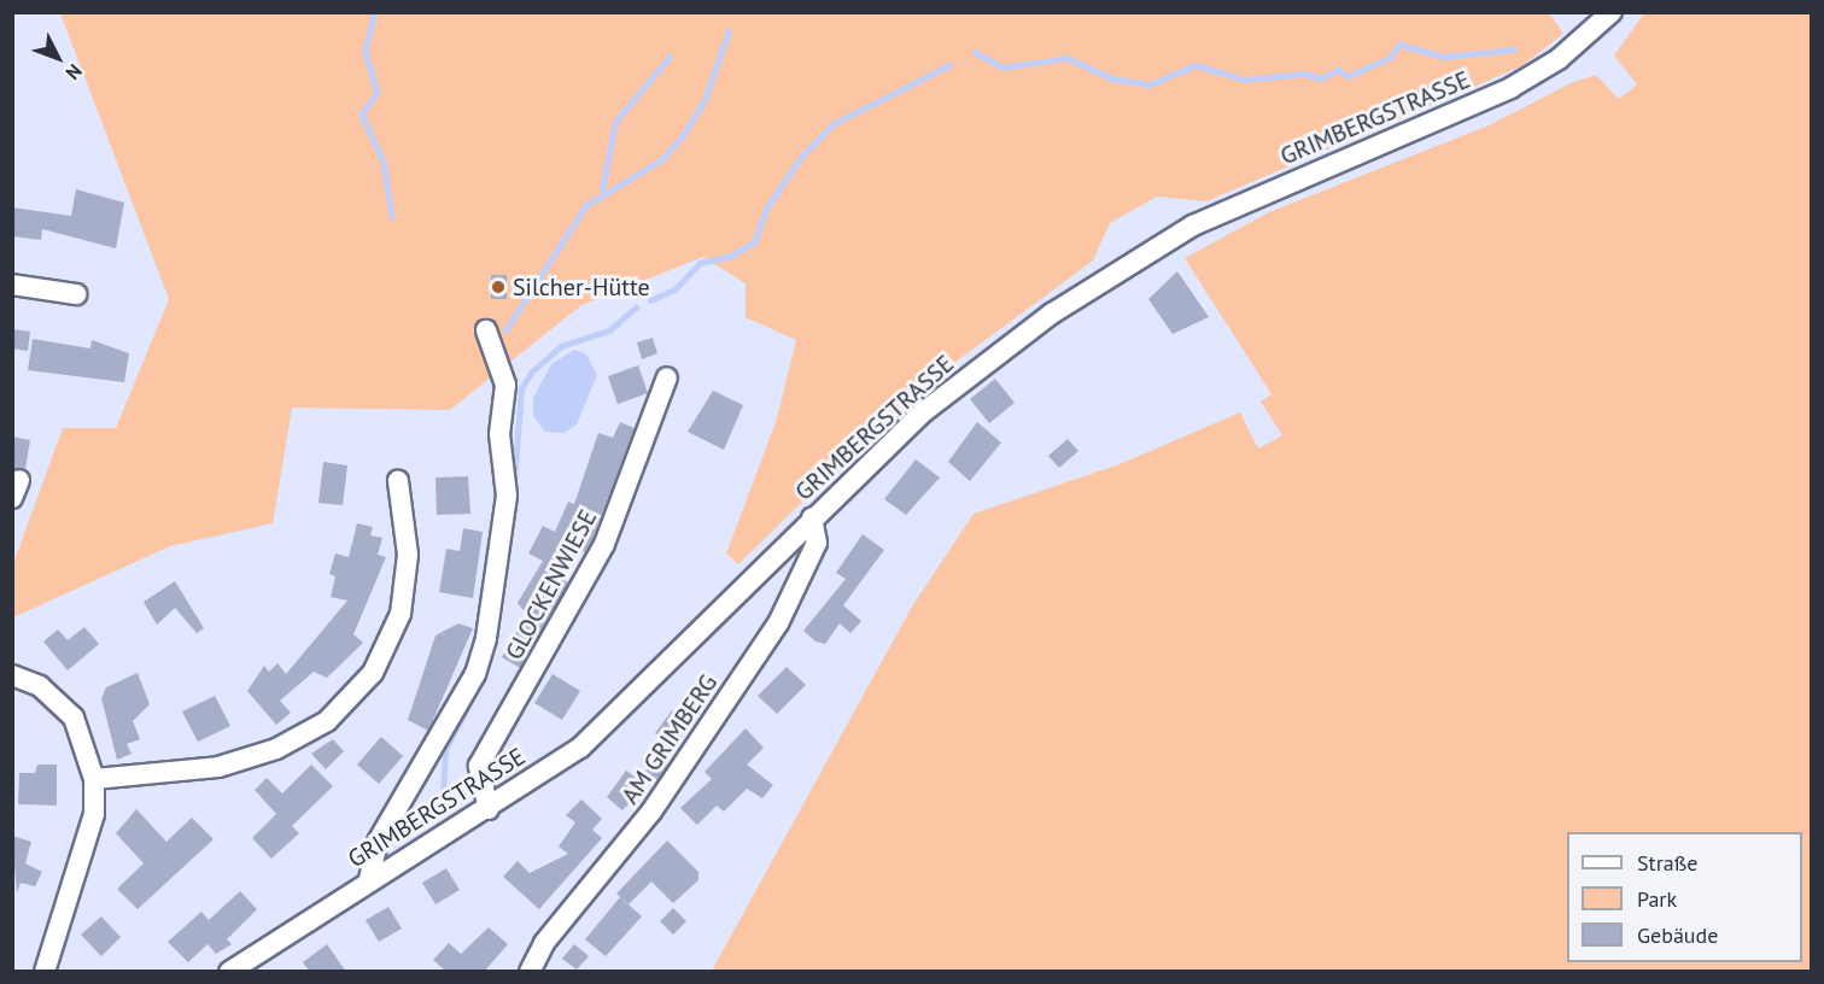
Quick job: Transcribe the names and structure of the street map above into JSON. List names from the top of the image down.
{
  "streets": {
    "street": ["GRIMBERGSTRASSE", "GLOCKENWIESE", "AM GRIMBERG"]
  },
  "crossings": [
    ["GRIMBERGSTRASSE", "GLOCKENWIESE"],
    ["GRIMBERGSTRASSE", "AM GRIMBERG"]
  ],
  "places": ["Silcher-Hütte"],
  "legend": ["Straße", "Park", "Gebäude"],
  "north": "bottom right"
}
